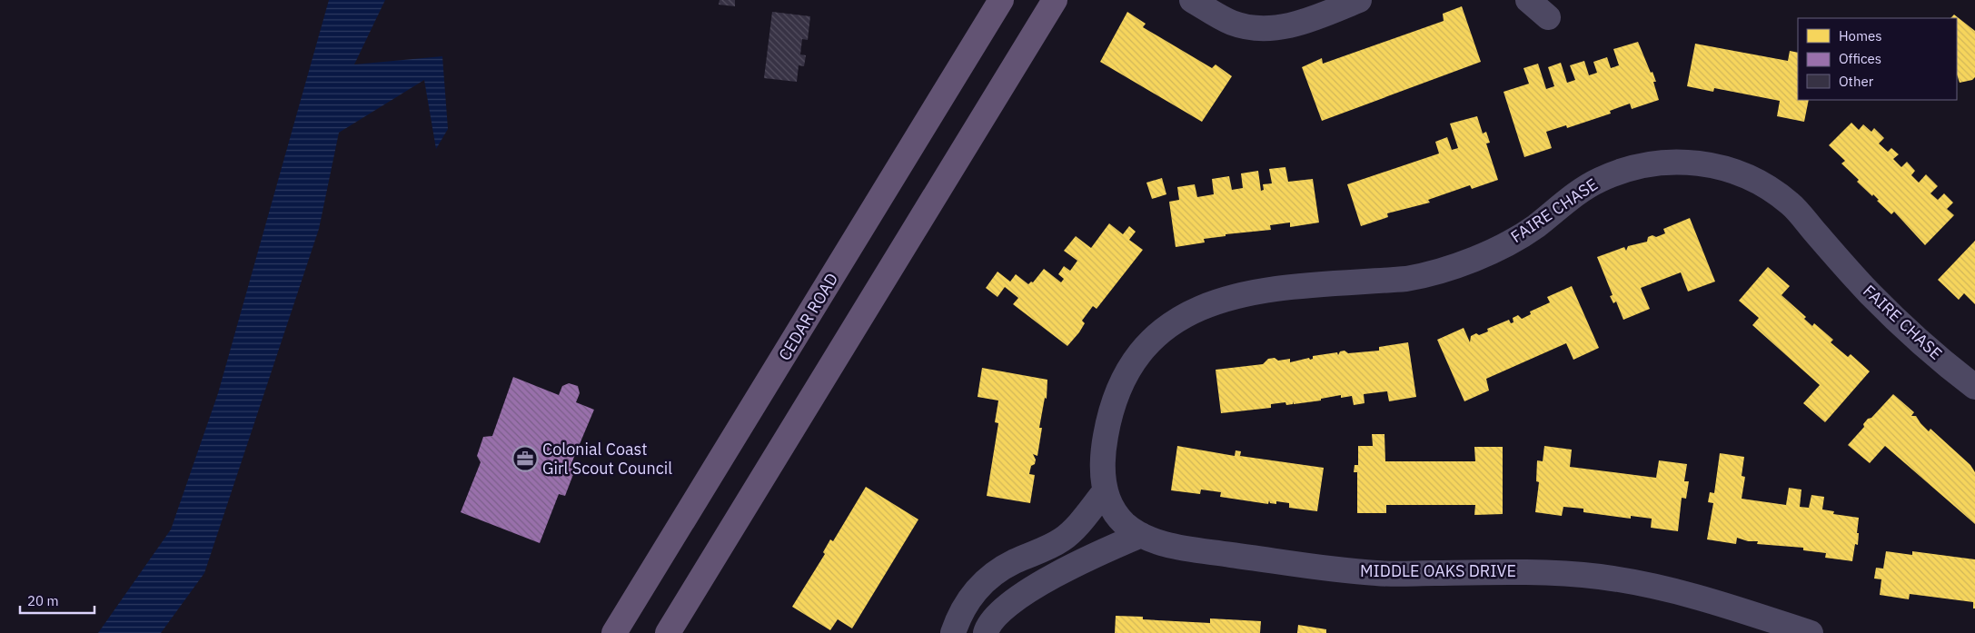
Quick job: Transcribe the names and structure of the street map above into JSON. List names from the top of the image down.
{
  "streets": {
    "main road": ["CEDAR ROAD"],
    "street": ["FAIRE CHASE", "MIDDLE OAKS DRIVE"]
  },
  "crossings": [
    ["FAIRE CHASE", "MIDDLE OAKS DRIVE"]
  ],
  "places": {
    "office": ["Colonial Coast Girl Scout Council"]
  },
  "legend": ["Homes", "Offices", "Other"],
  "scale_bar": "20 m"
}
